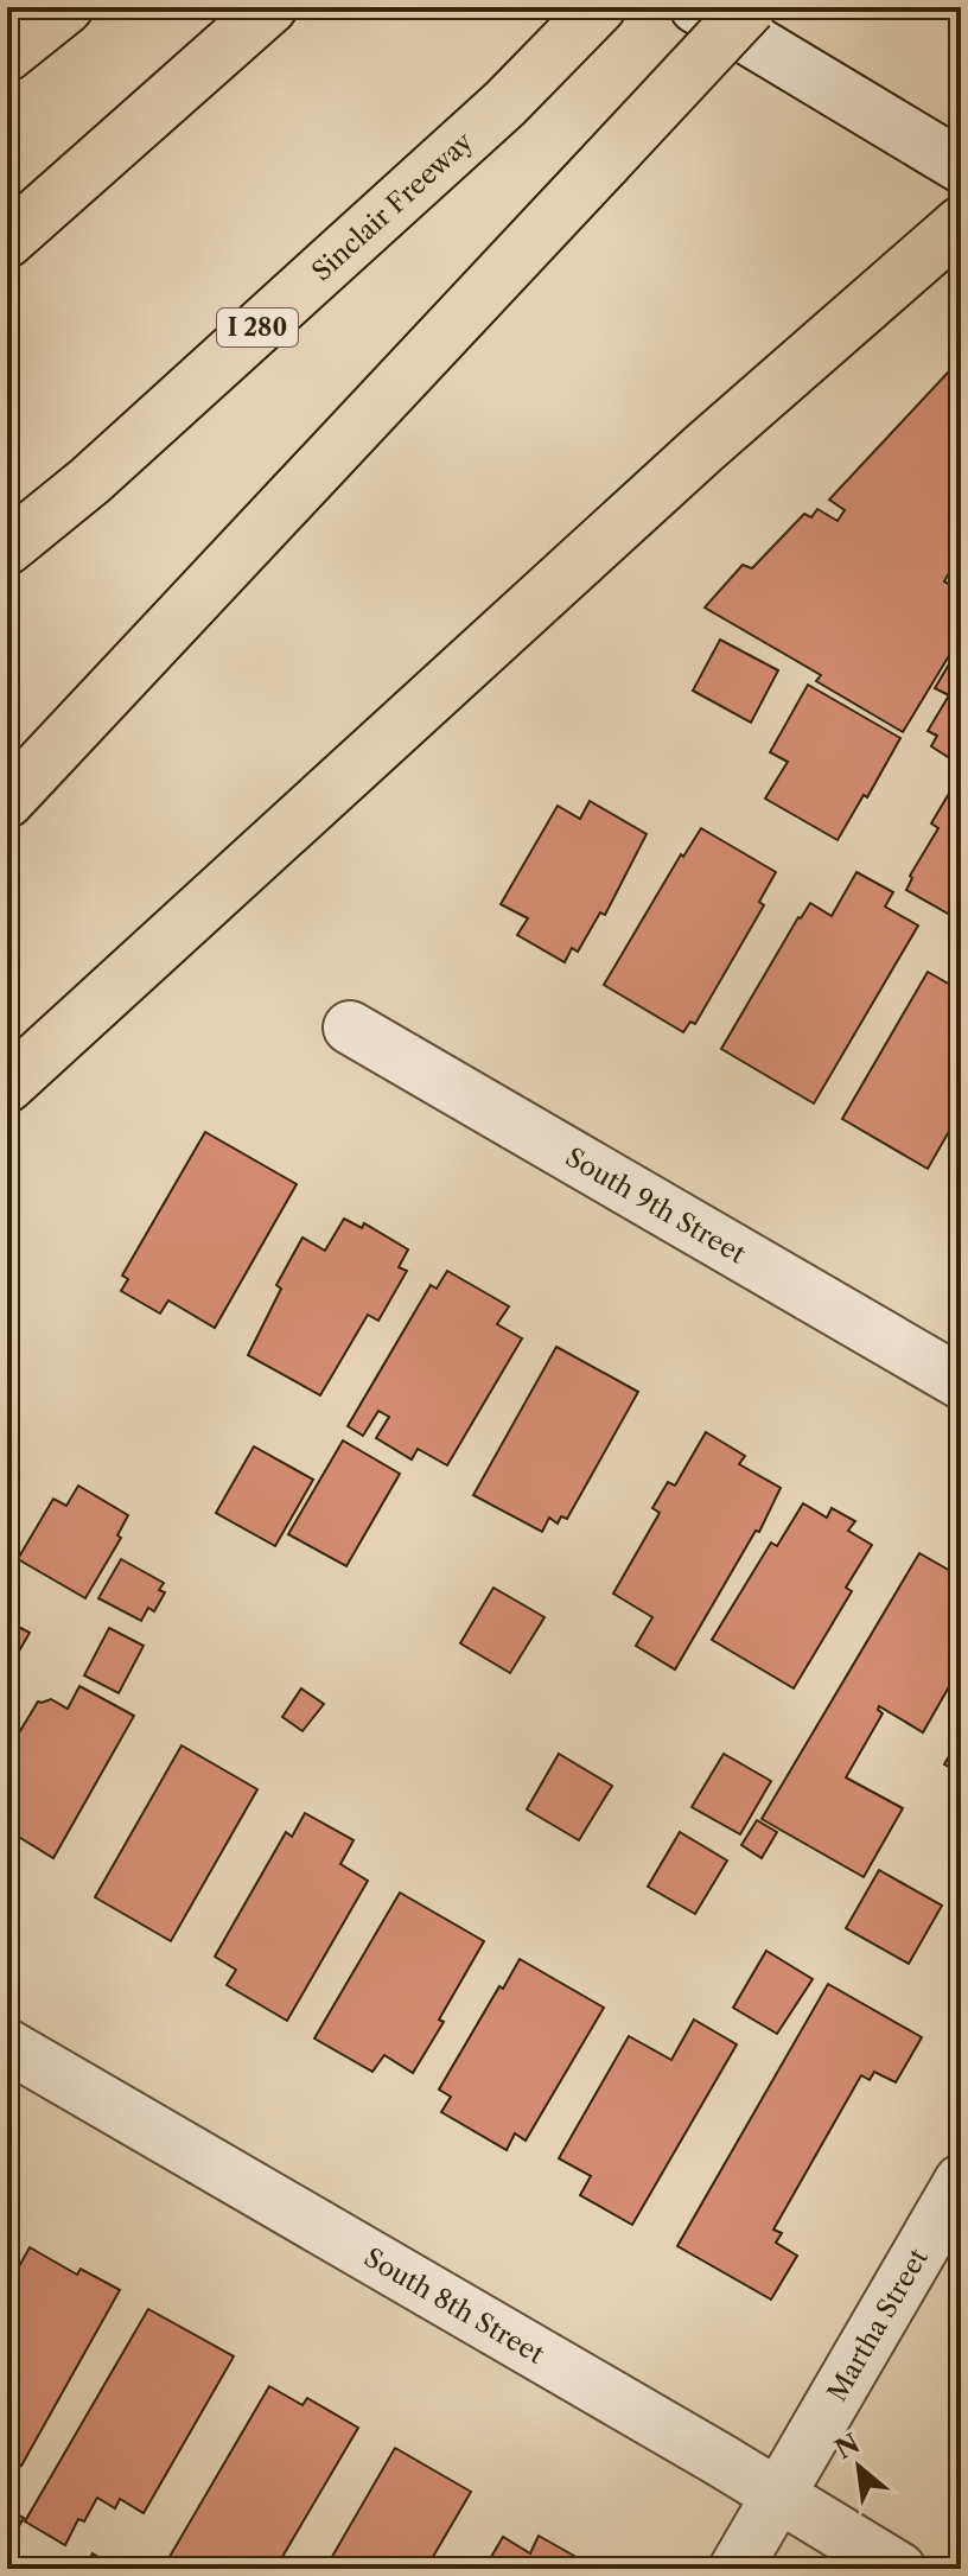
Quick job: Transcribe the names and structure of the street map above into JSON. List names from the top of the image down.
{
  "streets": {
    "highway": ["Sinclair Freeway", "I 280"],
    "street": ["South 9th Street", "South 8th Street", "Martha Street"]
  },
  "crossings": [
    ["South 8th Street", "Martha Street"]
  ],
  "north": "top left"
}
